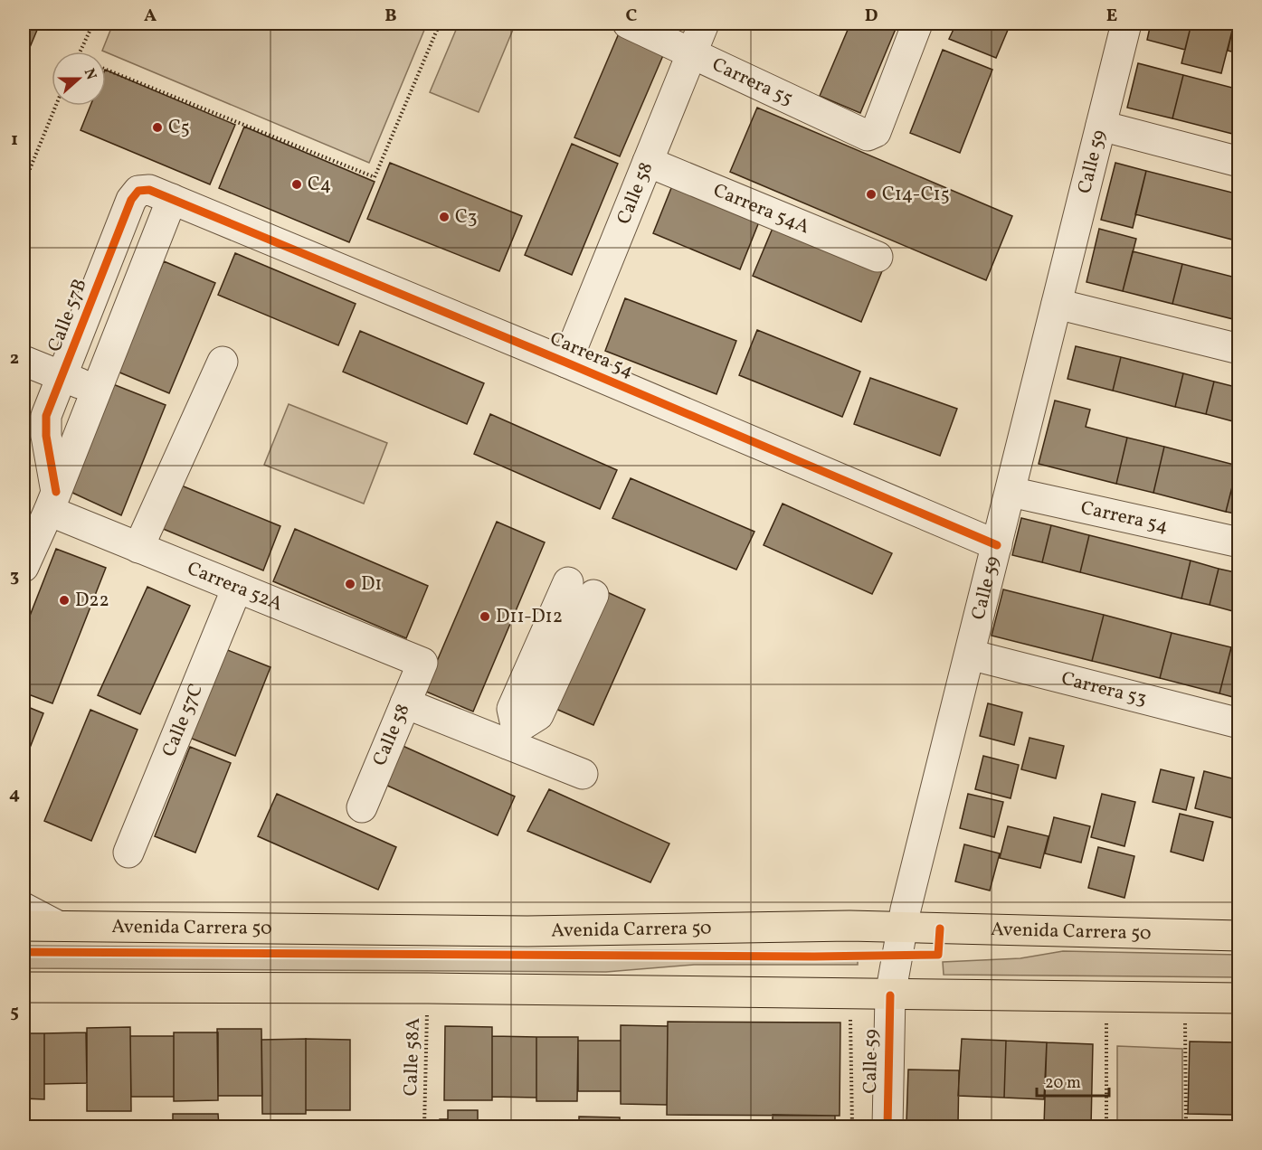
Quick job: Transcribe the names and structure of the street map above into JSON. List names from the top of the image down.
{
  "streets": {
    "main road": ["Avenida Carrera 50"],
    "street": [
      "Carrera 55",
      "Calle 59",
      "Calle 58",
      "Carrera 54A",
      "Calle 57B",
      "Carrera 54",
      "Carrera 52A",
      "Carrera 53",
      "Calle 57C"
    ],
    "path": ["Calle 58A"]
  },
  "crossings": [
    ["Carrera 55", "Calle 58"],
    ["Calle 59", "Carrera 54"],
    ["Calle 59", "Carrera 53"],
    ["Calle 59", "Avenida Carrera 50"],
    ["Calle 58", "Carrera 54A"],
    ["Calle 58", "Carrera 54"],
    ["Calle 58", "Carrera 52A"],
    ["Calle 57B", "Carrera 54"],
    ["Calle 57B", "Carrera 52A"],
    ["Carrera 52A", "Calle 57C"]
  ],
  "places": [
    "C5",
    "C4",
    "C14-C15",
    "C3",
    "D1",
    "D22",
    "D11-D12"
  ],
  "scale_bar": "20 m",
  "north": "right",
  "grid": {
    "columns": [
      "A",
      "B",
      "C",
      "D",
      "E"
    ],
    "rows": [
      "1",
      "2",
      "3",
      "4",
      "5"
    ]
  }
}
